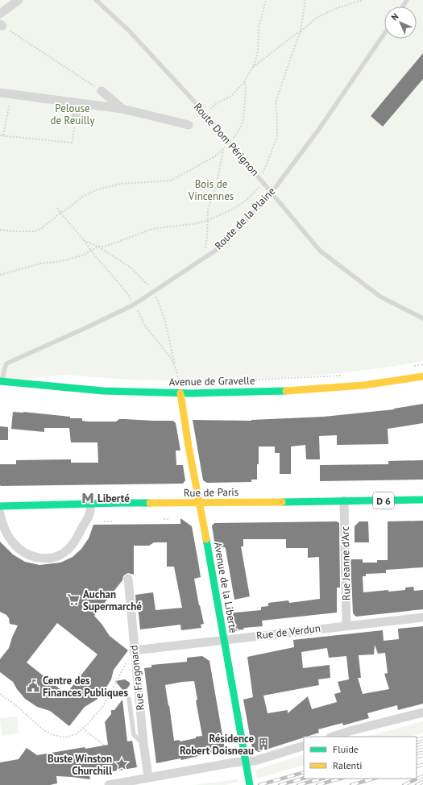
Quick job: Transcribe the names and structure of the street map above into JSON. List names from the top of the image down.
{
  "streets": {
    "main road": [
      "Avenue de Gravelle",
      "Rue de Paris",
      "D 6",
      "Avenue de la Liberté"
    ],
    "street": ["Rue Jeanne d'Arc", "Rue de Verdun", "Rue Fragonard"],
    "lane": ["Route Dom Pérignon", "Route de la Plaine"]
  },
  "crossings": [
    ["Route Dom Pérignon", "Route de la Plaine"],
    ["Route de la Plaine", "Avenue de Gravelle"],
    ["Avenue de Gravelle", "Avenue de la Liberté"],
    ["Rue de Paris", "Rue Jeanne d'Arc"],
    ["Rue de Paris", "Avenue de la Liberté"],
    ["Rue Jeanne d'Arc", "Rue de Verdun"],
    ["Avenue de la Liberté", "Rue de Verdun"],
    ["Rue de Verdun", "Rue Fragonard"]
  ],
  "parks": ["Pelouse de Reuilly", "Bois de Vincennes"],
  "places": {
    "metro station": ["Liberté"],
    "supermarket": ["Auchan Supermarché"],
    "public building": ["Centre des Finances Publiques"],
    "building": ["Résidence Robert Doisneau"],
    "place": ["Buste Winston Churchill"]
  },
  "legend": ["Fluide", "Ralenti"],
  "north": "top left"
}
